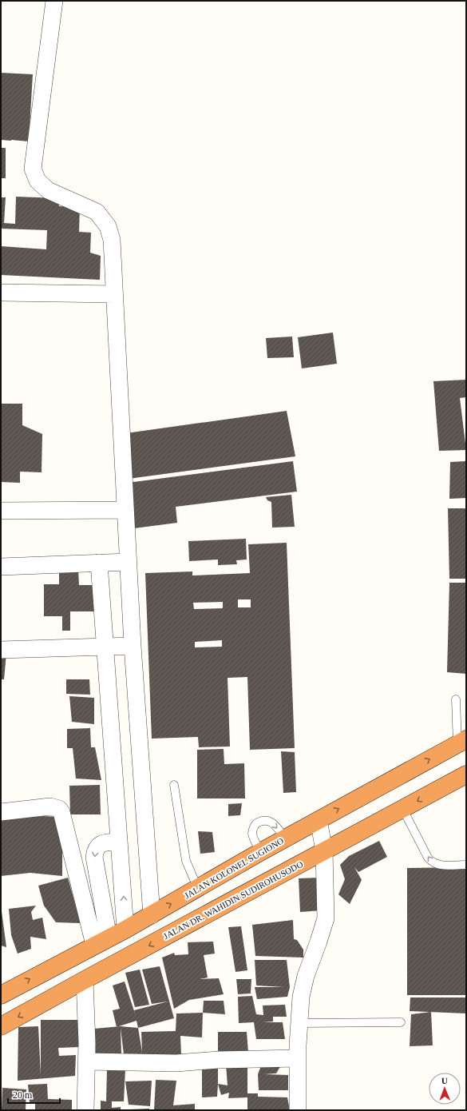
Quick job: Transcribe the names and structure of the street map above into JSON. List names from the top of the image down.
{
  "streets": {
    "highway": ["JALAN KOLONEL SUGIONO", "JALAN DR. WAHIDIN SUDIROHUSODO"]
  },
  "one_way": ["JALAN KOLONEL SUGIONO", "JALAN DR. WAHIDIN SUDIROHUSODO"],
  "scale_bar": "20 m",
  "north": "top"
}
